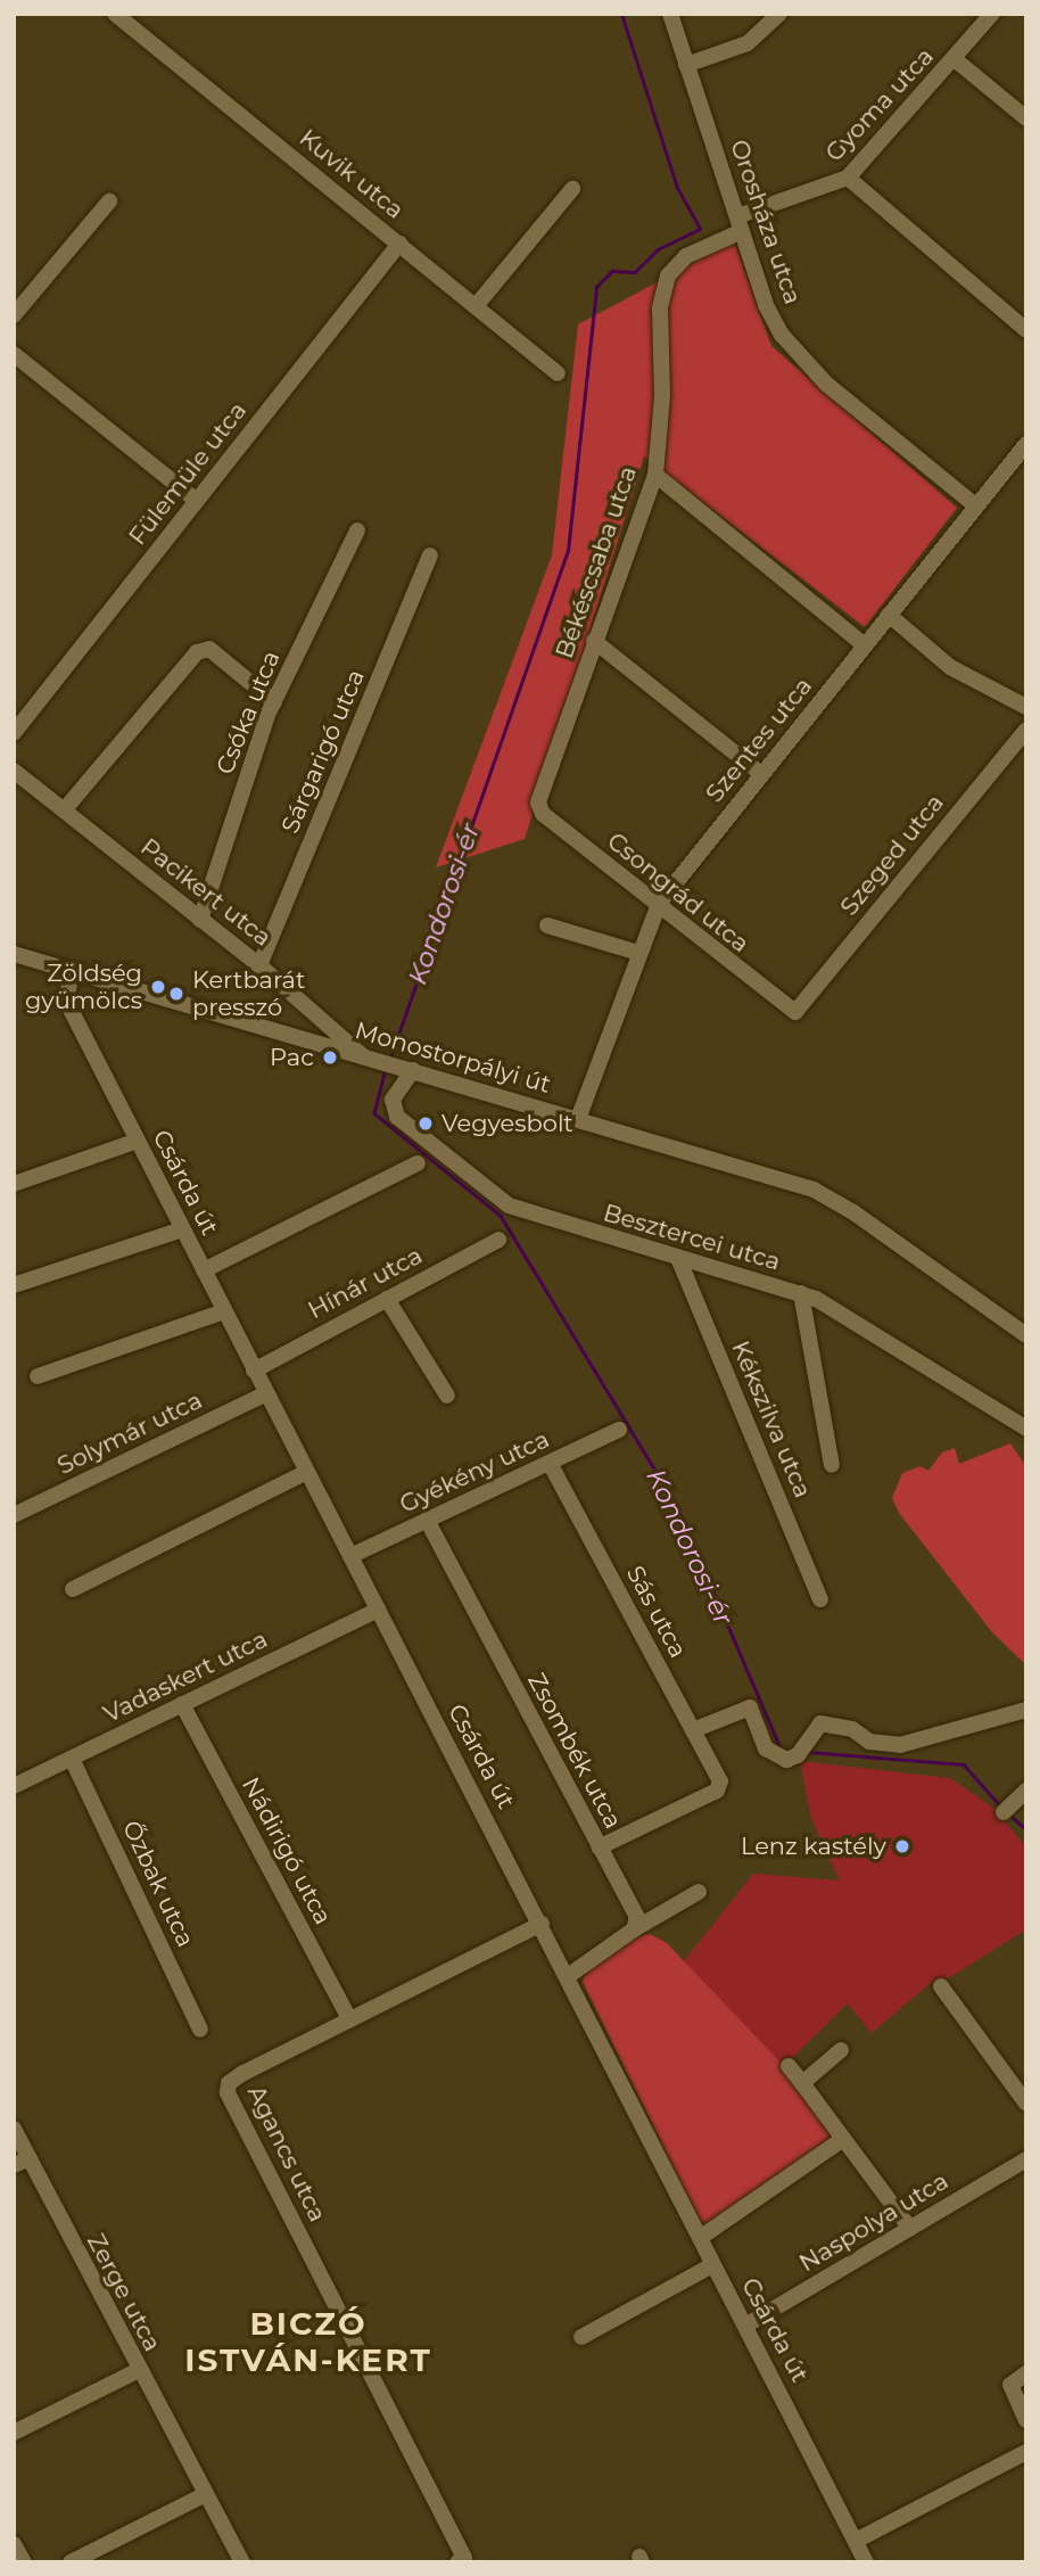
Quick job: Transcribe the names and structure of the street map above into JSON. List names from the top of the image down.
{
  "streets": {
    "street": [
      "Gyoma utca",
      "Kuvik utca",
      "Orosháza utca",
      "Fülemüle utca",
      "Békéscsaba utca",
      "Csóka utca",
      "Szentes utca",
      "Sárgarigó utca",
      "Szeged utca",
      "Pacikert utca",
      "Csongrád utca",
      "Monostorpályi út",
      "Csárda út",
      "Besztercei utca",
      "Hínár utca",
      "Kékszilva utca",
      "Solymár utca",
      "Gyékény utca",
      "Sás utca",
      "Vadaskert utca",
      "Zsombék utca",
      "Nádirigó utca",
      "Őzbak utca",
      "Agancs utca",
      "Naspolya utca",
      "Zerge utca"
    ]
  },
  "crossings": [
    ["Gyoma utca", "Orosháza utca"],
    ["Gyoma utca", "Békéscsaba utca"],
    ["Kuvik utca", "Fülemüle utca"],
    ["Orosháza utca", "Békéscsaba utca"],
    ["Orosháza utca", "Szentes utca"],
    ["Békéscsaba utca", "Csongrád utca"],
    ["Csóka utca", "Pacikert utca"],
    ["Szentes utca", "Csongrád utca"],
    ["Szentes utca", "Monostorpályi út"],
    ["Sárgarigó utca", "Pacikert utca"],
    ["Szeged utca", "Csongrád utca"],
    ["Pacikert utca", "Monostorpályi út"],
    ["Monostorpályi út", "Csárda út"],
    ["Monostorpályi út", "Besztercei utca"],
    ["Csárda út", "Hínár utca"],
    ["Csárda út", "Solymár utca"],
    ["Csárda út", "Gyékény utca"],
    ["Csárda út", "Vadaskert utca"],
    ["Csárda út", "Agancs utca"],
    ["Csárda út", "Naspolya utca"],
    ["Besztercei utca", "Kékszilva utca"],
    ["Gyékény utca", "Sás utca"],
    ["Gyékény utca", "Zsombék utca"],
    ["Sás utca", "Zsombék utca"],
    ["Vadaskert utca", "Nádirigó utca"],
    ["Vadaskert utca", "Őzbak utca"],
    ["Nádirigó utca", "Agancs utca"]
  ],
  "districts": ["BICZÓ ISTVÁN-KERT"],
  "water": ["Kondorosi-ér"],
  "places": [
    "Zöldség gyümölcs",
    "Kertbarát presszó",
    "Pac",
    "Vegyesbolt",
    "Lenz kastély"
  ]
}
